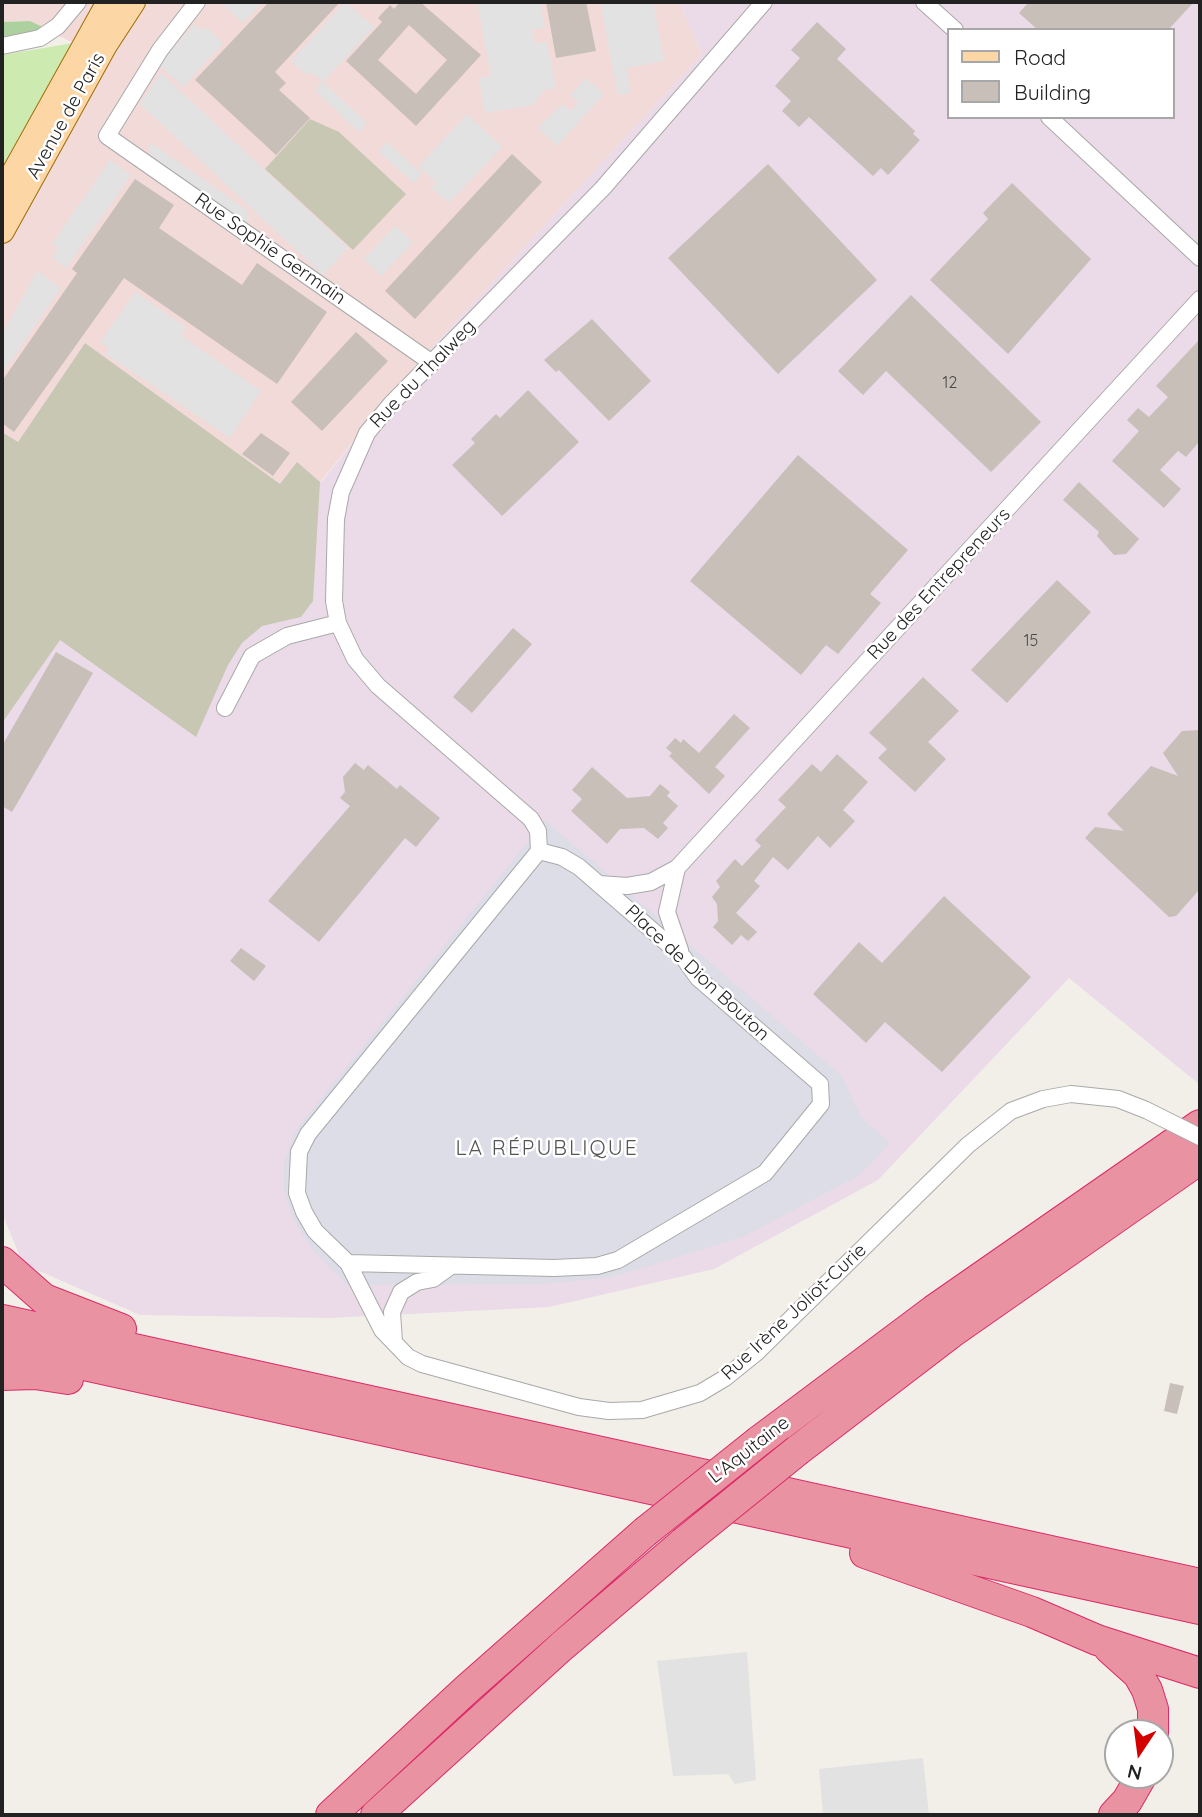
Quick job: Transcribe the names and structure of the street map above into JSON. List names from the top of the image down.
{
  "streets": {
    "highway": ["L'Aquitaine"],
    "main road": ["Avenue de Paris"],
    "street": [
      "Rue Sophie Germain",
      "Rue du Thalweg",
      "Rue des Entrepreneurs",
      "Place de Dion Bouton",
      "Rue Irène Joliot-Curie"
    ]
  },
  "crossings": [
    ["Rue Sophie Germain", "Rue du Thalweg"],
    ["Rue du Thalweg", "Place de Dion Bouton"],
    ["Place de Dion Bouton", "Rue Irène Joliot-Curie"]
  ],
  "districts": ["LA RÉPUBLIQUE"],
  "house_numbers": ["12", "15"],
  "legend": ["Road", "Building"],
  "north": "bottom"
}
